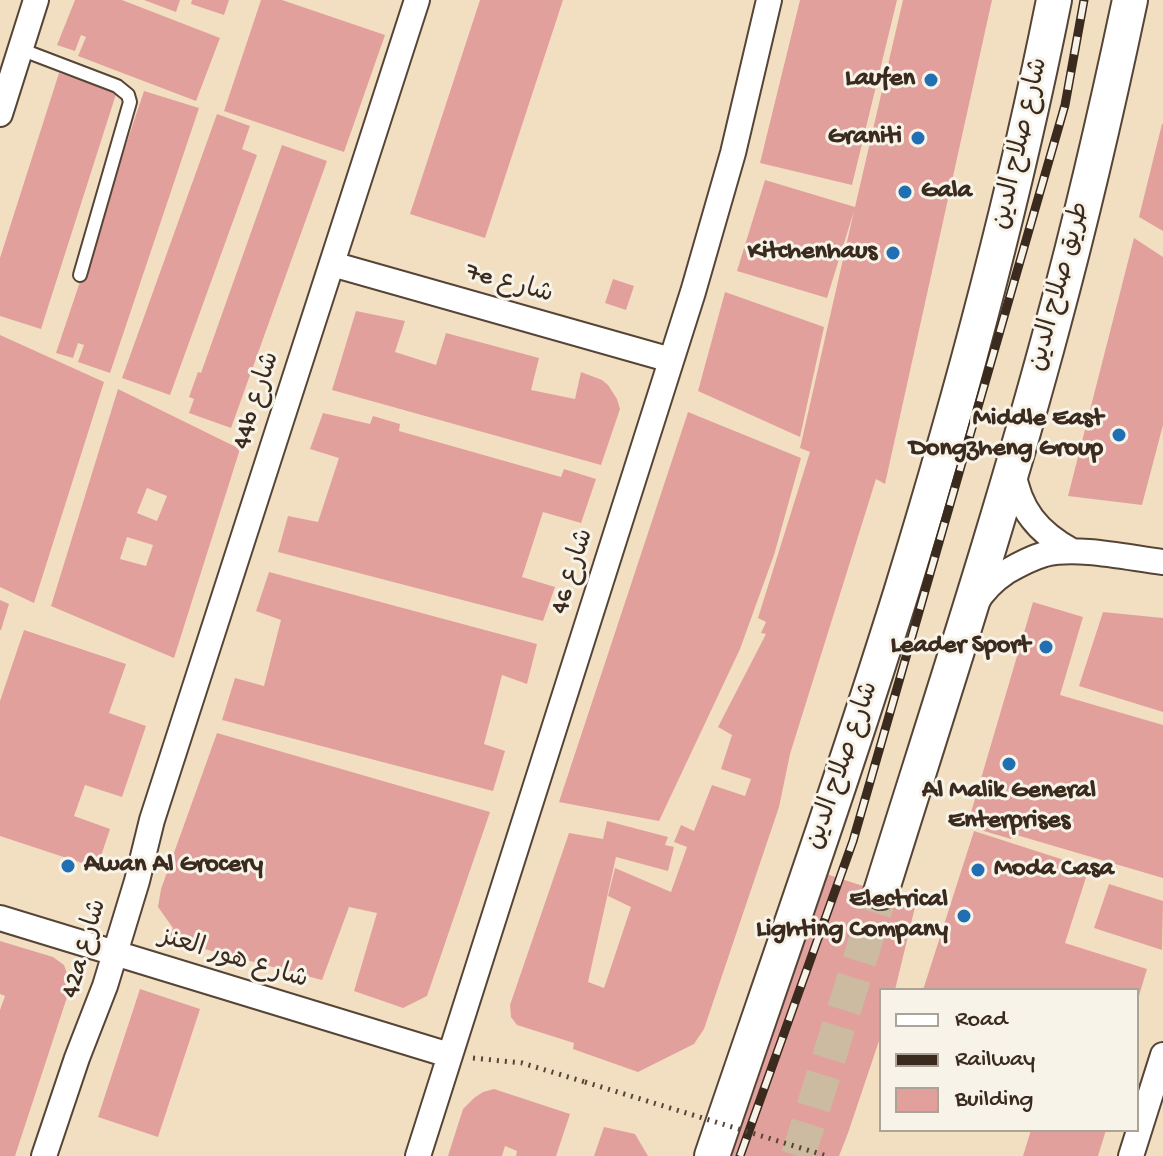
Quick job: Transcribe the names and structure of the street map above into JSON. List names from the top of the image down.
{
  "streets": {
    "main road": ["شارع صلاح الدين", "طريق صلاح الدين"],
    "street": [
      "7e شارع",
      "44b شارع",
      "شارع 46",
      "42a شارع",
      "شارع هور العنز"
    ]
  },
  "crossings": [
    ["7e شارع", "44b شارع"],
    ["7e شارع", "شارع 46"],
    ["44b شارع", "42a شارع"],
    ["شارع 46", "شارع هور العنز"],
    ["42a شارع", "شارع هور العنز"]
  ],
  "places": [
    "Laufen",
    "Graniti",
    "Gala",
    "Kitchenhaus",
    "Middle East Dongzheng Group",
    "Leader Sport",
    "Al Malik General Enterprises",
    "Awan Al Grocery",
    "Moda Casa",
    "Electrical Lighting Company"
  ],
  "legend": ["Road", "Railway", "Building"]
}
